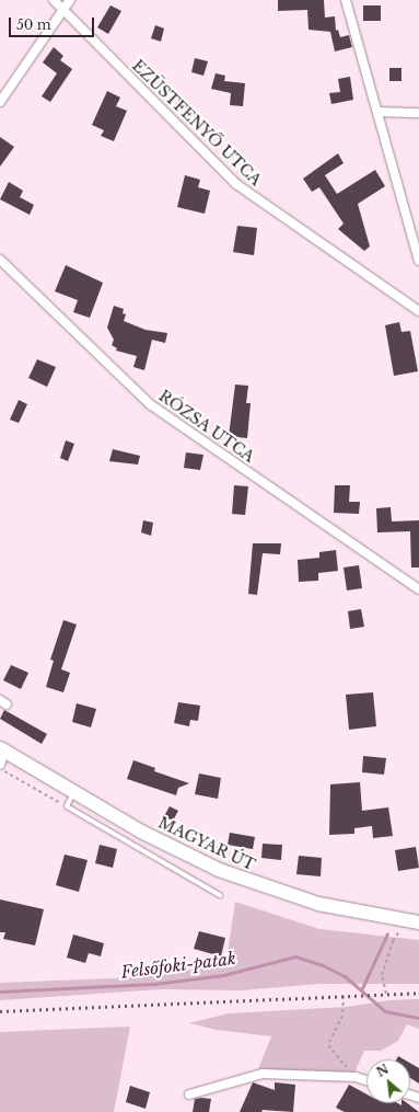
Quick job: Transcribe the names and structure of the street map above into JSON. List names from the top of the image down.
{
  "streets": {
    "street": ["EZÜSTFENYŐ UTCA", "RÓZSA UTCA", "MAGYAR ÚT"]
  },
  "water": ["Felsőfoki-patak"],
  "scale_bar": "50 m",
  "north": "top left"
}
